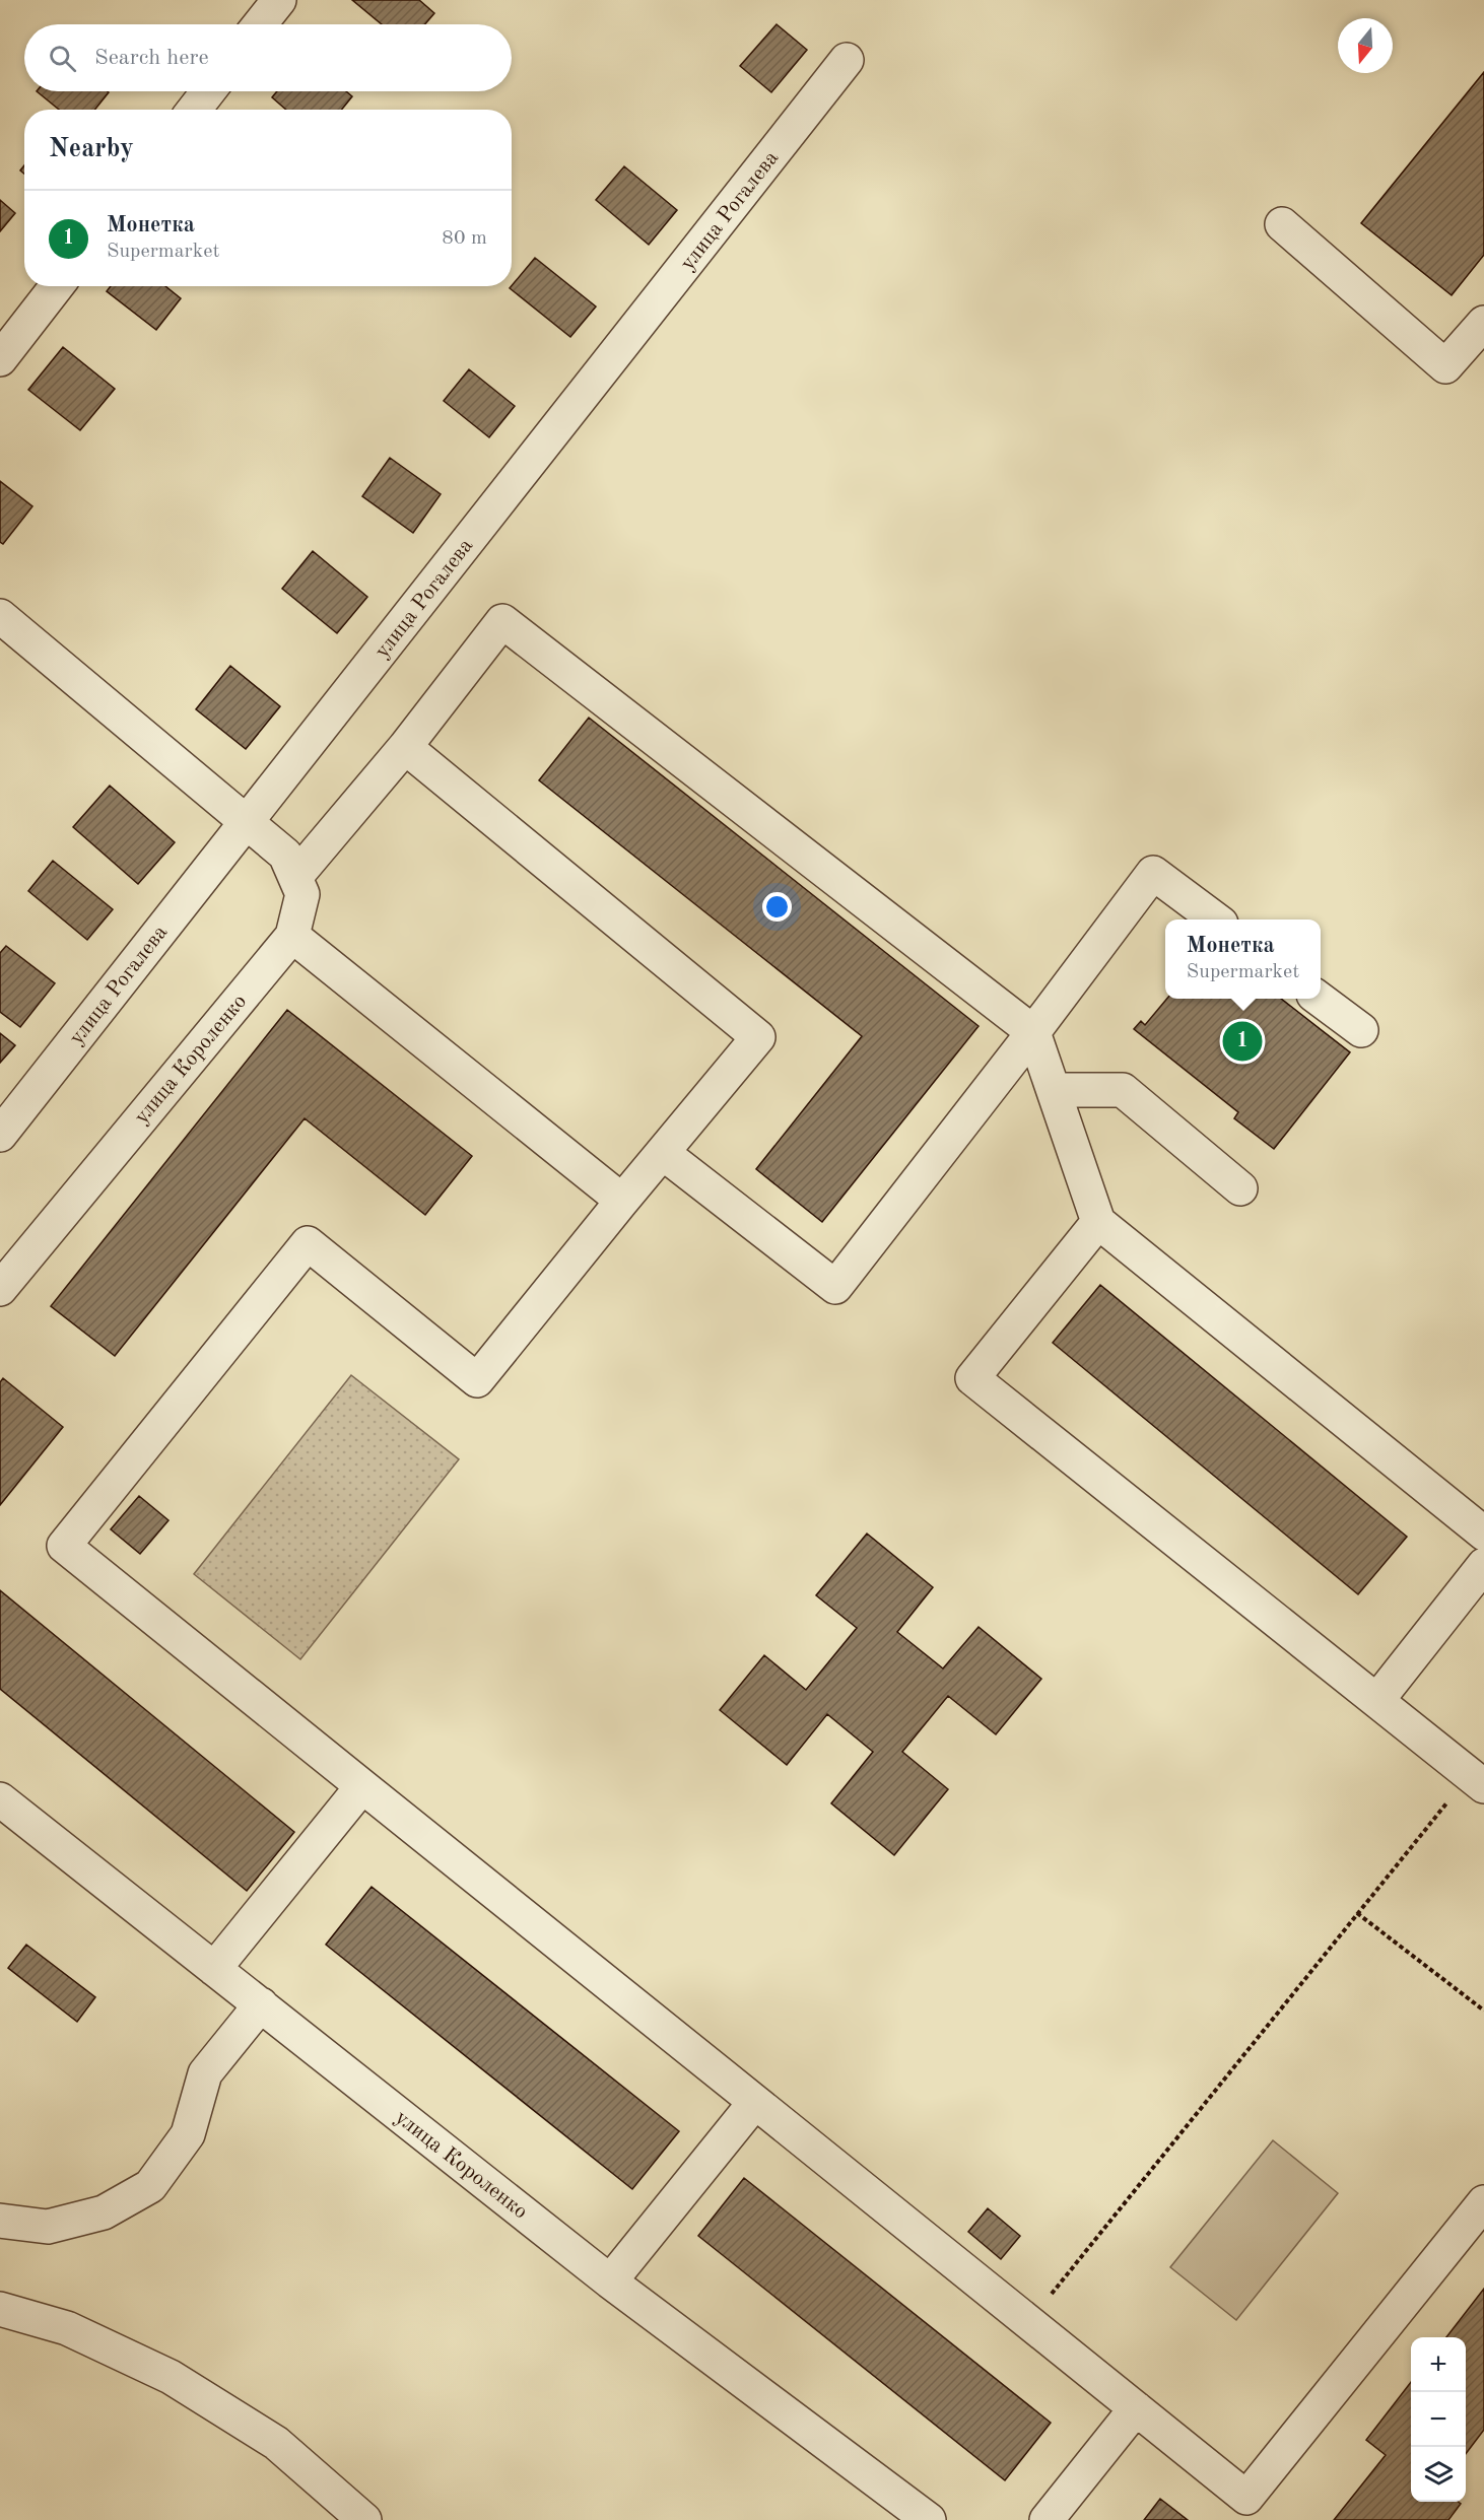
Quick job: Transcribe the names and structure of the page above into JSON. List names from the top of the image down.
{
  "streets": {
    "street": ["улица Рогалева", "улица Короленко"]
  },
  "crossings": [
    ["улица Рогалева", "улица Короленко"]
  ],
  "north": "bottom",
  "page": {
    "search": "Search here",
    "heading": "Nearby",
    "list": [
      {
        "mark": "1",
        "name": "Монетка",
        "note": "Supermarket",
        "value": "80 m"
      }
    ],
    "popup": ["Монетка", "Supermarket"],
    "pins": "1",
    "map_buttons": ["+", "−"]
  }
}
